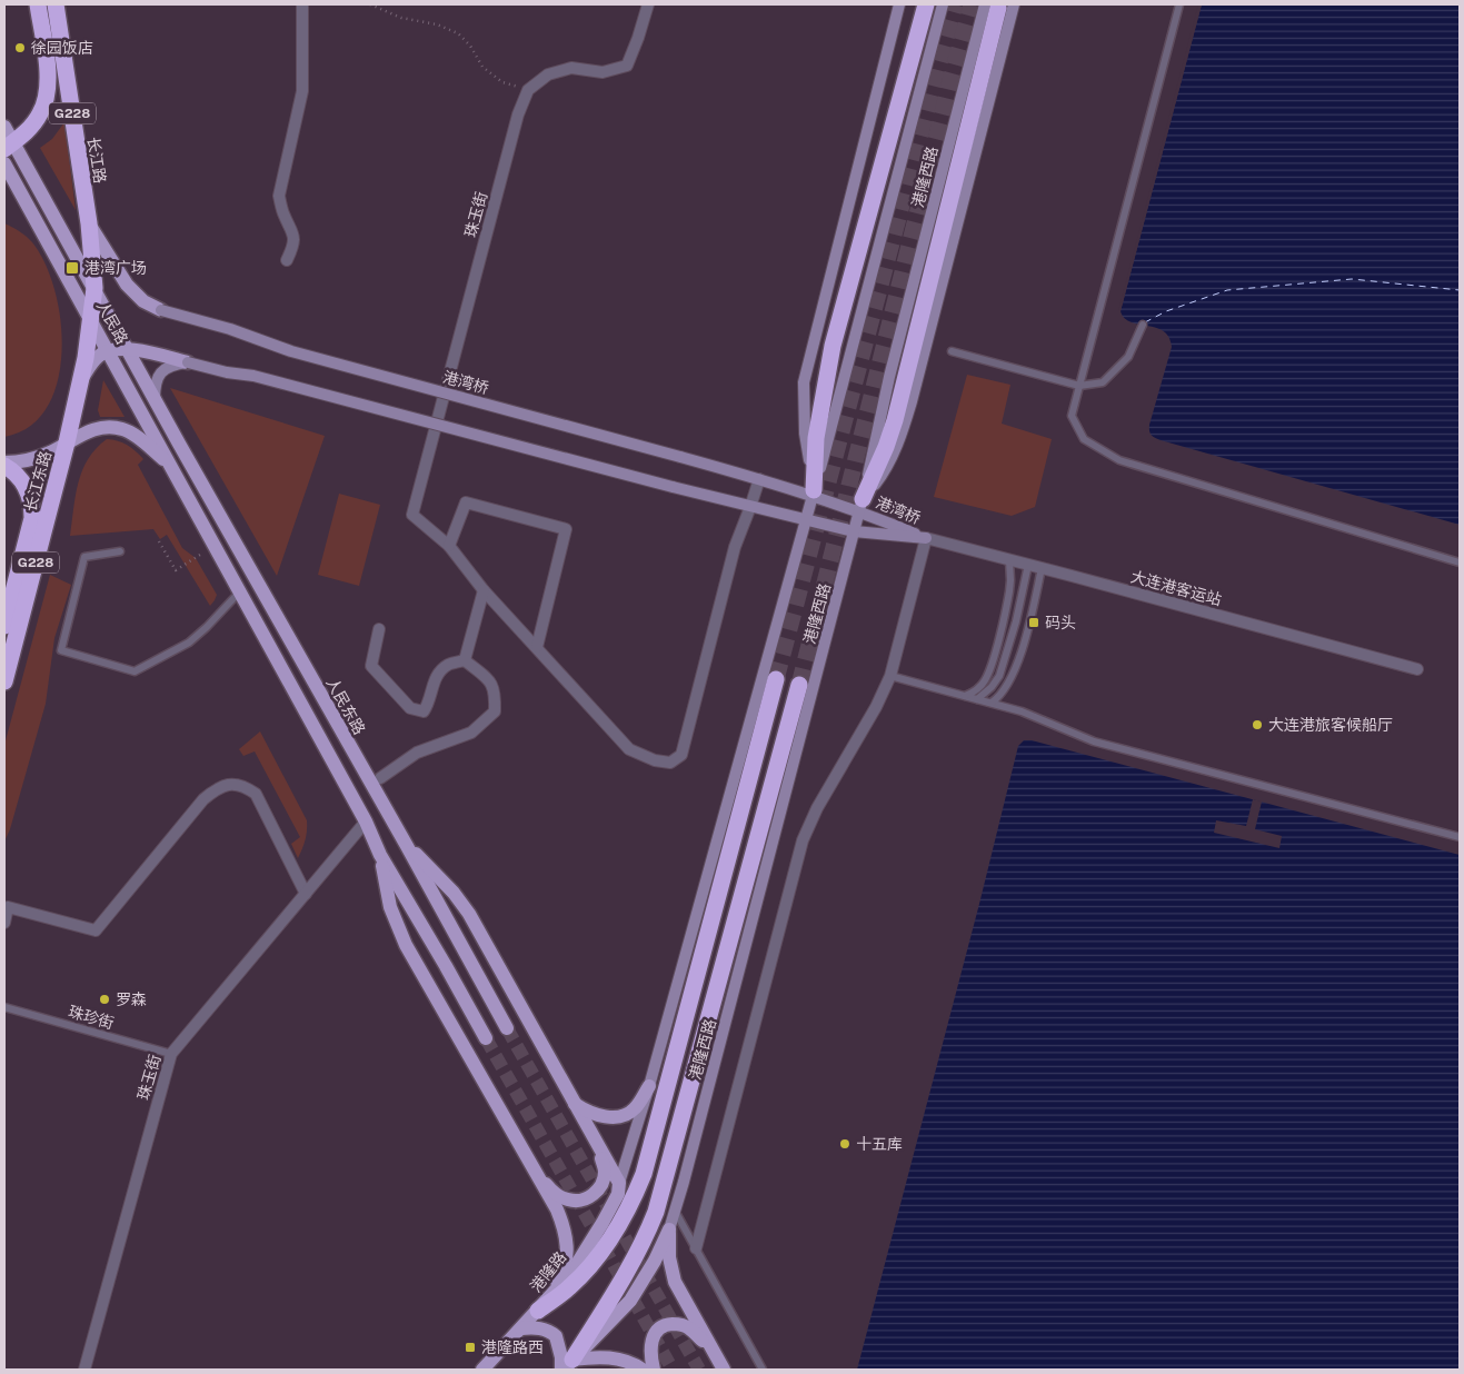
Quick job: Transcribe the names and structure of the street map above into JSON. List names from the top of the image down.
{
  "streets": {
    "highway": ["G228", "长江路", "长江东路"],
    "main road": [
      "港隆西路",
      "人民路",
      "港湾桥",
      "人民东路",
      "港隆路"
    ],
    "street": ["珠玉街", "大连港客运站"],
    "lane": ["珠珍街"]
  },
  "crossings": [
    ["G228", "人民路"],
    ["长江路", "人民路"],
    ["长江路", "长江东路"],
    ["港隆西路", "港湾桥"],
    ["港隆西路", "港隆路"],
    ["珠玉街", "珠珍街"],
    ["人民路", "长江东路"],
    ["人民路", "人民东路"],
    ["港湾桥", "大连港客运站"]
  ],
  "places": {
    "other": [
      "徐园饭店",
      "大连港旅客候船厅",
      "罗森",
      "十五库"
    ],
    "transit": ["港湾广场", "码头", "港隆路西"]
  }
}
